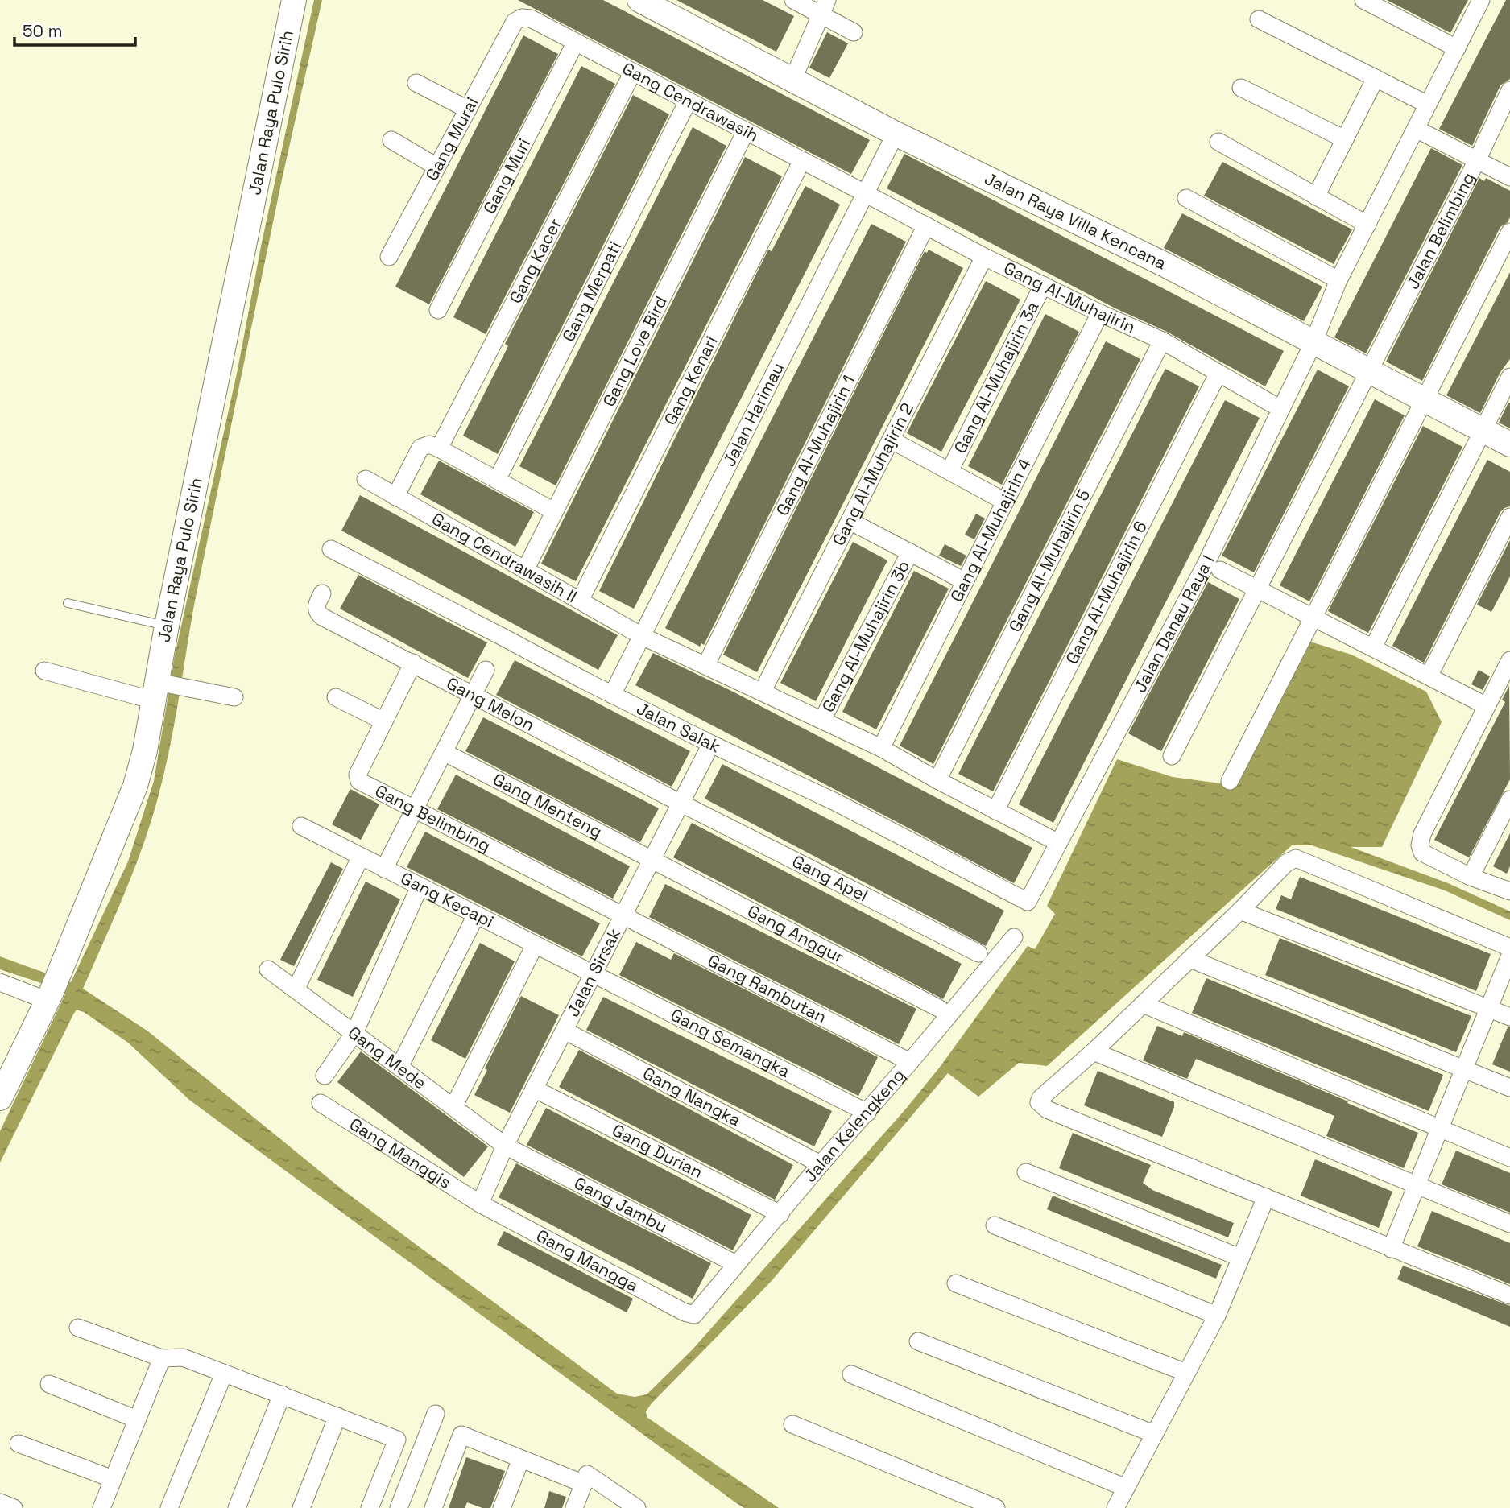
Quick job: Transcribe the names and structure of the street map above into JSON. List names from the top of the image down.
{
  "streets": {
    "street": [
      "Gang Cendrawasih",
      "Jalan Raya Pulo Sirih",
      "Gang Murai",
      "Gang Muri",
      "Jalan Raya Villa Kencana",
      "Jalan Belimbing",
      "Gang Kacer",
      "Gang Merpati",
      "Gang Al-Muhajirin",
      "Gang Love Bird",
      "Gang Al-Muhajirin 3a",
      "Gang Kenari",
      "Jalan Harimau",
      "Gang Al-Muhajirin 1",
      "Gang Al-Muhajirin 2",
      "Gang Al-Muhajirin 4",
      "Gang Cendrawasih II",
      "Gang Al-Muhajirin 5",
      "Gang Al-Muhajirin 6",
      "Jalan Danau Raya I",
      "Gang Al-Muhajirin 3b",
      "Gang Melon",
      "Jalan Salak",
      "Gang Menteng",
      "Gang Belimbing",
      "Gang Apel",
      "Gang Kecapi",
      "Gang Anggur",
      "Jalan Sirsak",
      "Gang Rambutan",
      "Gang Semangka",
      "Gang Mede",
      "Gang Nangka",
      "Jalan Kelengkeng",
      "Gang Durian",
      "Gang Manggis",
      "Gang Jambu",
      "Gang Mangga"
    ]
  },
  "crossings": [
    ["Gang Cendrawasih", "Gang Murai"],
    ["Gang Cendrawasih", "Gang Muri"],
    ["Gang Cendrawasih", "Gang Kacer"],
    ["Gang Cendrawasih", "Gang Merpati"],
    ["Gang Cendrawasih", "Gang Al-Muhajirin"],
    ["Gang Cendrawasih", "Gang Love Bird"],
    ["Gang Cendrawasih", "Gang Kenari"],
    ["Gang Cendrawasih", "Jalan Harimau"],
    ["Jalan Raya Villa Kencana", "Jalan Belimbing"],
    ["Jalan Raya Villa Kencana", "Jalan Harimau"],
    ["Jalan Raya Villa Kencana", "Jalan Danau Raya I"],
    ["Gang Al-Muhajirin", "Gang Al-Muhajirin 3a"],
    ["Gang Al-Muhajirin", "Jalan Harimau"],
    ["Gang Al-Muhajirin", "Gang Al-Muhajirin 1"],
    ["Gang Al-Muhajirin", "Gang Al-Muhajirin 2"],
    ["Gang Al-Muhajirin", "Gang Al-Muhajirin 4"],
    ["Gang Al-Muhajirin", "Gang Al-Muhajirin 5"],
    ["Gang Al-Muhajirin", "Gang Al-Muhajirin 6"],
    ["Gang Love Bird", "Gang Cendrawasih II"],
    ["Gang Kenari", "Gang Cendrawasih II"],
    ["Jalan Harimau", "Gang Cendrawasih II"],
    ["Jalan Harimau", "Jalan Salak"],
    ["Gang Al-Muhajirin 1", "Gang Cendrawasih II"],
    ["Gang Al-Muhajirin 2", "Gang Cendrawasih II"],
    ["Gang Al-Muhajirin 4", "Gang Cendrawasih II"],
    ["Gang Cendrawasih II", "Gang Al-Muhajirin 5"],
    ["Gang Cendrawasih II", "Gang Al-Muhajirin 6"],
    ["Gang Cendrawasih II", "Gang Al-Muhajirin 3b"],
    ["Jalan Danau Raya I", "Jalan Salak"],
    ["Gang Melon", "Gang Belimbing"],
    ["Gang Melon", "Gang Apel"],
    ["Gang Melon", "Jalan Sirsak"],
    ["Jalan Salak", "Jalan Sirsak"],
    ["Gang Menteng", "Gang Anggur"],
    ["Gang Menteng", "Jalan Sirsak"],
    ["Gang Belimbing", "Jalan Sirsak"],
    ["Gang Belimbing", "Gang Rambutan"],
    ["Gang Apel", "Jalan Sirsak"],
    ["Gang Kecapi", "Jalan Sirsak"],
    ["Gang Kecapi", "Gang Semangka"],
    ["Gang Anggur", "Jalan Sirsak"],
    ["Jalan Sirsak", "Gang Rambutan"],
    ["Jalan Sirsak", "Gang Semangka"],
    ["Jalan Sirsak", "Gang Mede"],
    ["Jalan Sirsak", "Gang Nangka"],
    ["Jalan Sirsak", "Gang Durian"],
    ["Jalan Sirsak", "Gang Manggis"],
    ["Jalan Sirsak", "Gang Jambu"],
    ["Jalan Sirsak", "Gang Mangga"],
    ["Gang Rambutan", "Jalan Kelengkeng"],
    ["Gang Semangka", "Jalan Kelengkeng"],
    ["Gang Mede", "Gang Jambu"],
    ["Gang Nangka", "Jalan Kelengkeng"],
    ["Jalan Kelengkeng", "Gang Durian"],
    ["Jalan Kelengkeng", "Gang Jambu"],
    ["Jalan Kelengkeng", "Gang Mangga"],
    ["Gang Manggis", "Gang Mangga"]
  ],
  "scale_bar": "50 m"
}
